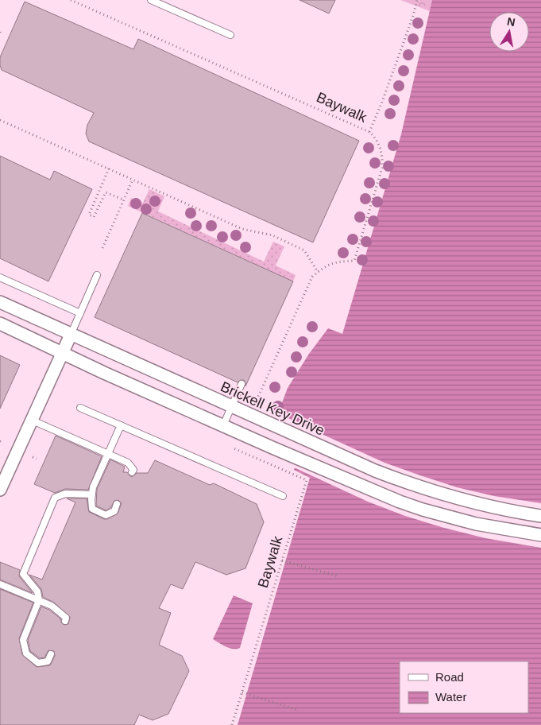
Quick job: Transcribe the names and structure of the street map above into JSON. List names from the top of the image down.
{
  "streets": {
    "street": ["Brickell Key Drive"],
    "path": ["Baywalk"]
  },
  "legend": ["Road", "Water"],
  "north": "top"
}
